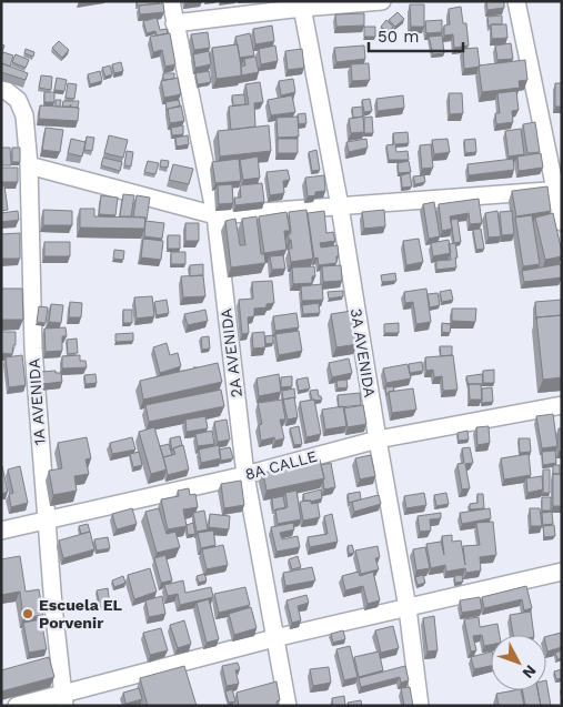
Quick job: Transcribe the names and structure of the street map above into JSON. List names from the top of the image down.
{
  "streets": {
    "street": [
      "2A AVENIDA",
      "3A AVENIDA",
      "1A AVENIDA",
      "8A CALLE"
    ]
  },
  "crossings": [
    ["2A AVENIDA", "8A CALLE"],
    ["3A AVENIDA", "8A CALLE"],
    ["1A AVENIDA", "8A CALLE"]
  ],
  "places": ["Escuela EL Porvenir"],
  "scale_bar": "50 m",
  "north": "bottom right"
}
